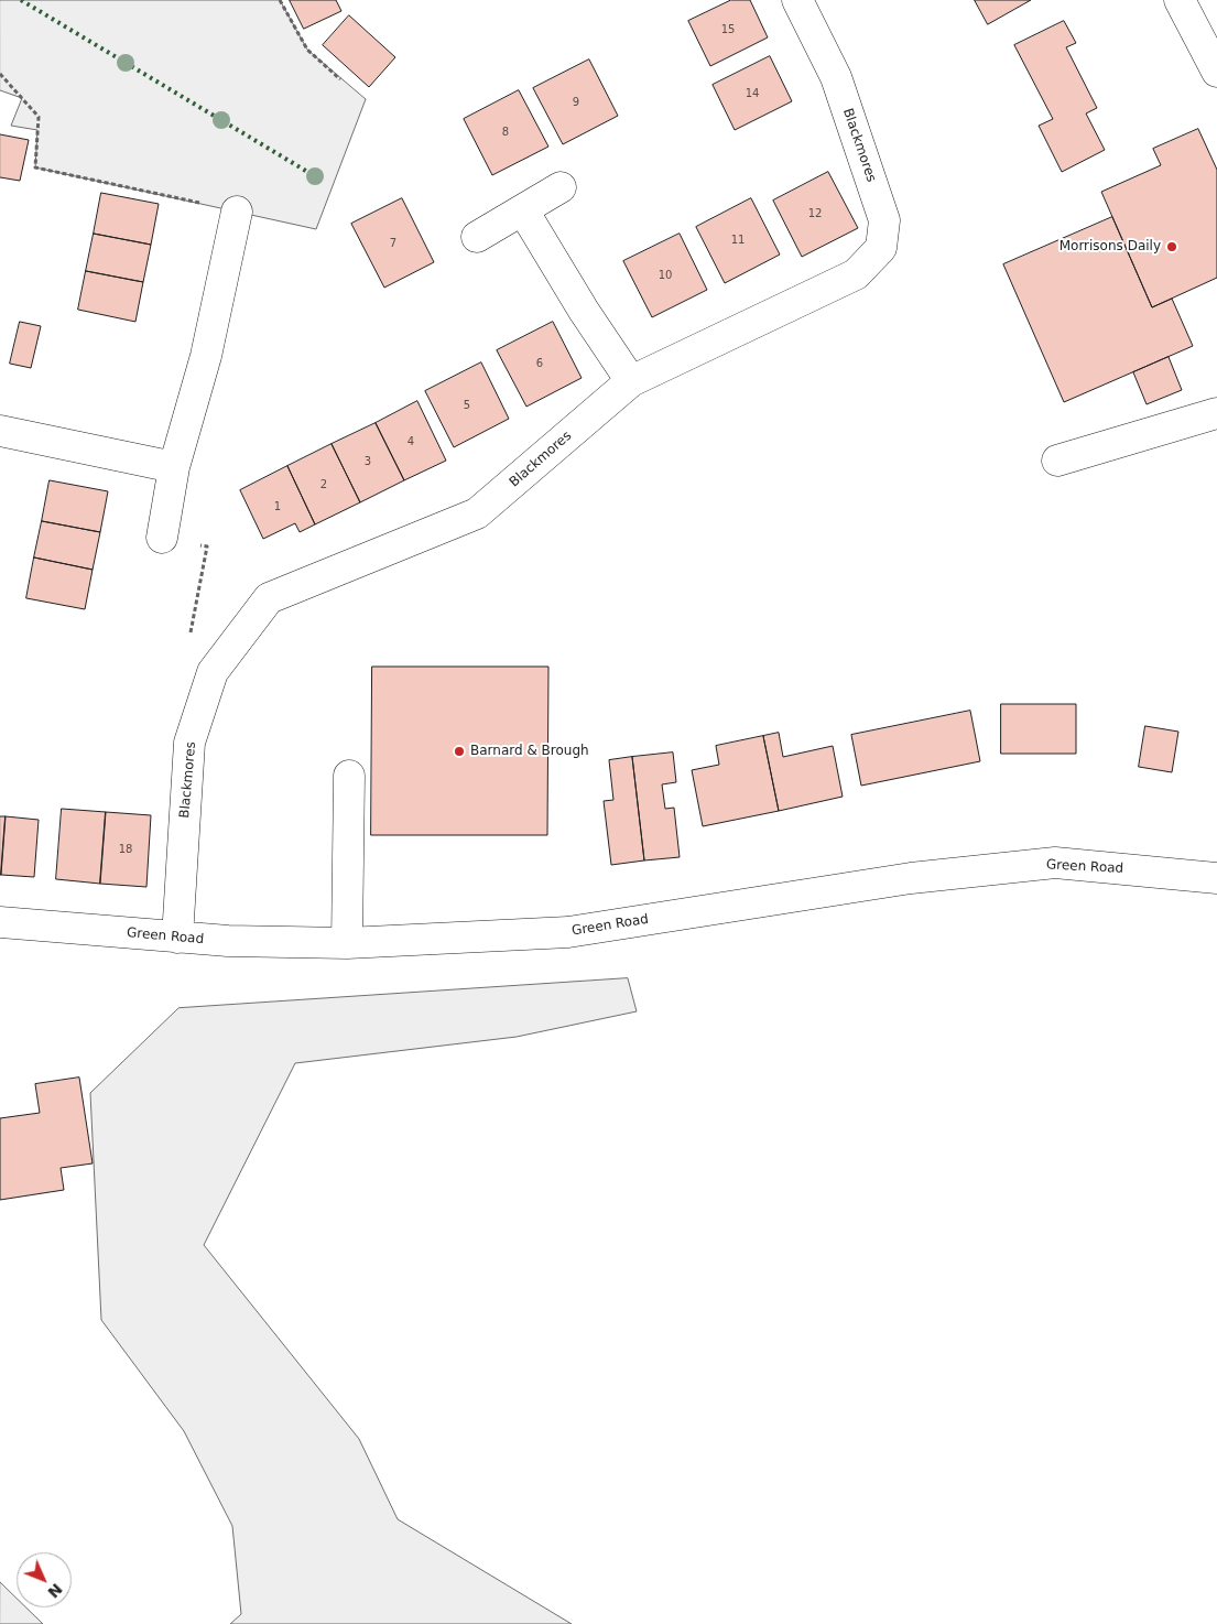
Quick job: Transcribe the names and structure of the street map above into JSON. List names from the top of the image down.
{
  "streets": {
    "street": ["Blackmores", "Green Road"]
  },
  "crossings": [
    ["Blackmores", "Green Road"]
  ],
  "places": ["Morrisons Daily", "Barnard & Brough"],
  "house_numbers": [
    "15",
    "14",
    "9",
    "8",
    "12",
    "11",
    "7",
    "10",
    "6",
    "5",
    "4",
    "3",
    "2",
    "1",
    "18"
  ],
  "north": "bottom right"
}
